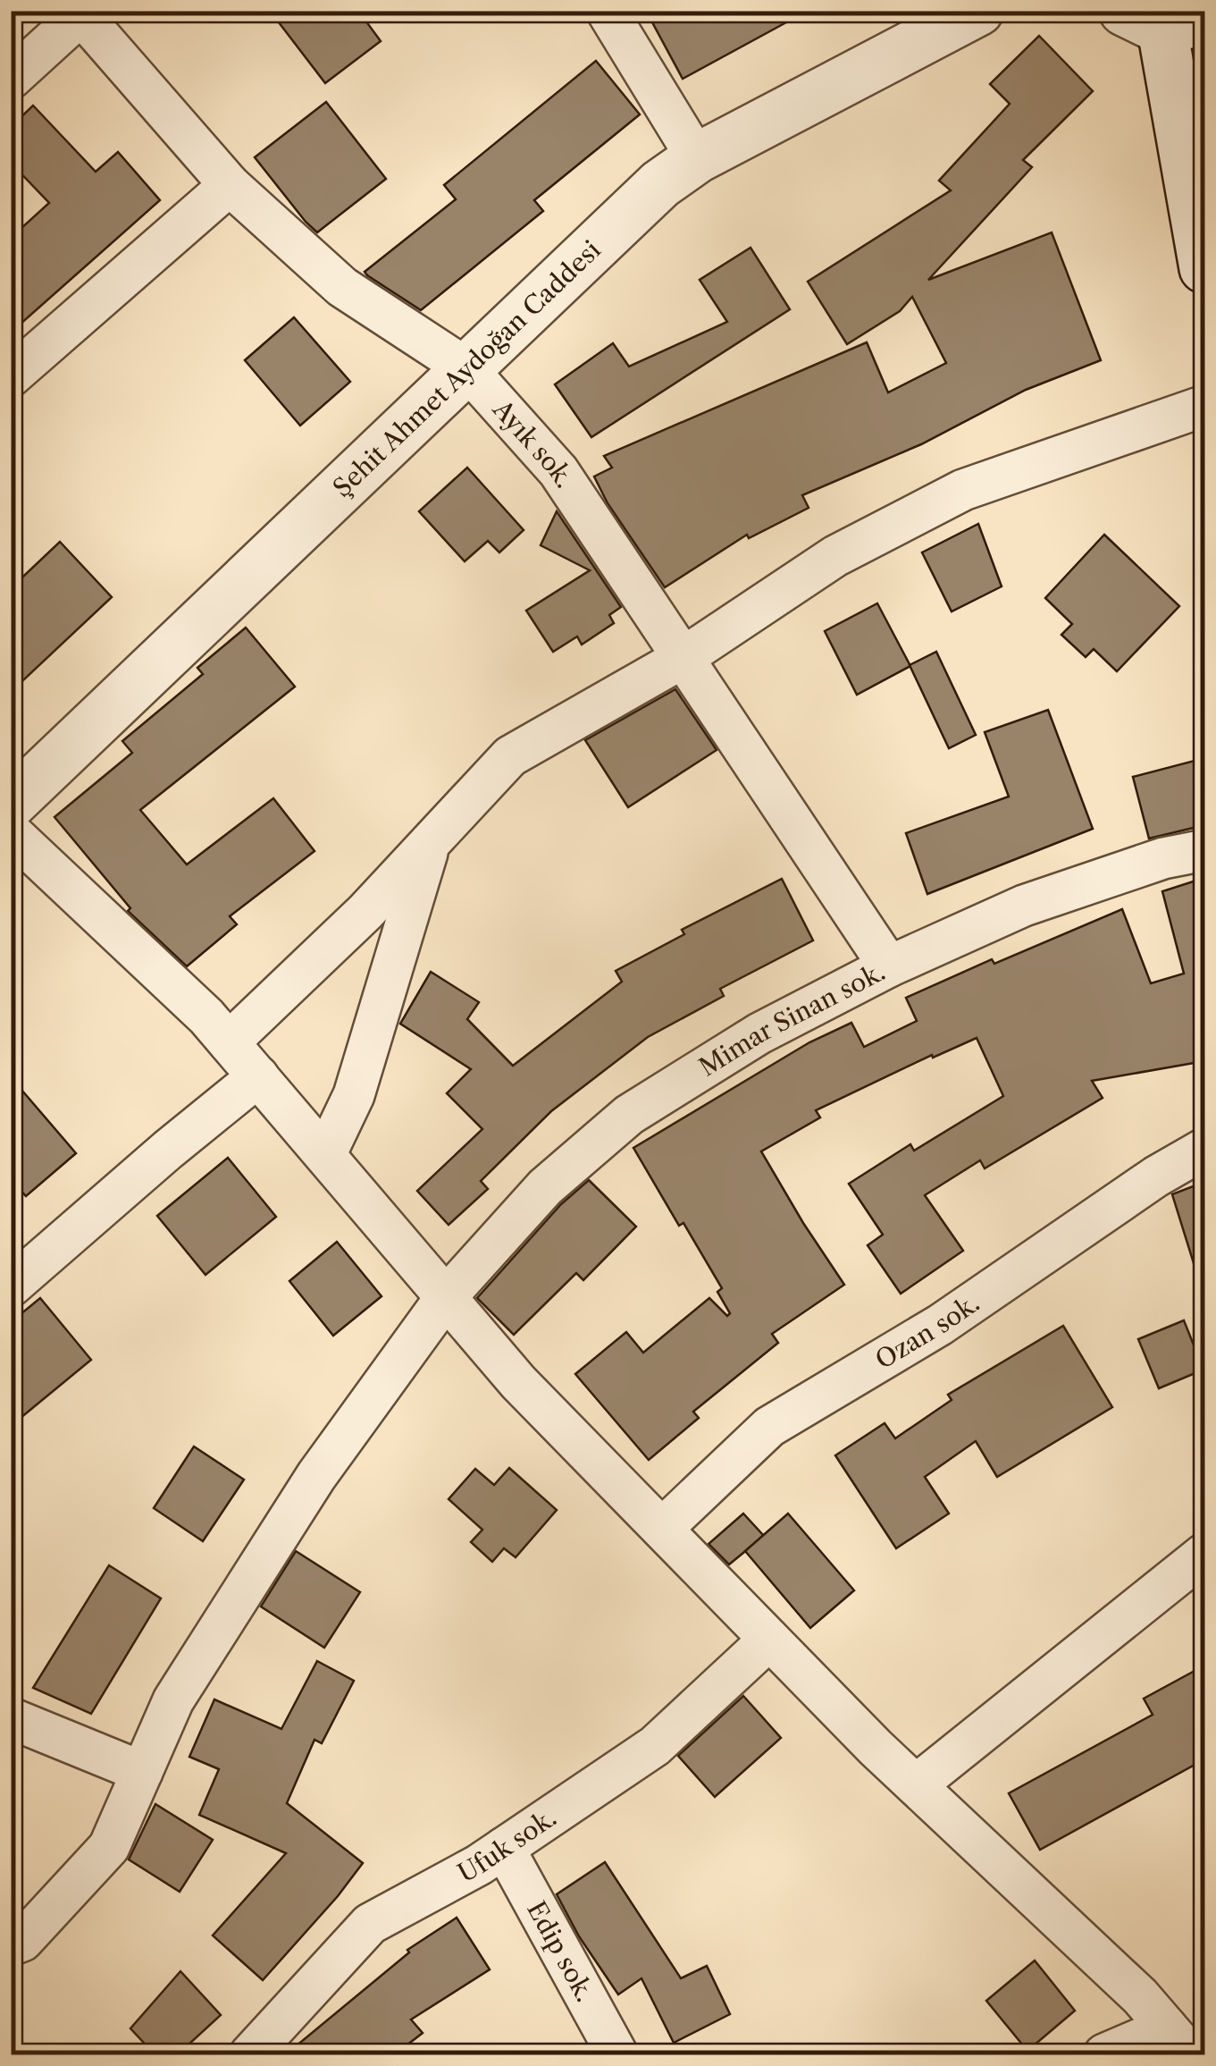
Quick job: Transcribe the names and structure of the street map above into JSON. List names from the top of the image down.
{
  "streets": {
    "street": [
      "Şehit Ahmet Aydoğan Caddesi",
      "Ayık sok.",
      "Mimar Sinan sok.",
      "Ozan sok.",
      "Ufuk sok.",
      "Edip sok."
    ]
  },
  "crossings": [
    ["Şehit Ahmet Aydoğan Caddesi", "Ayık sok."],
    ["Ayık sok.", "Mimar Sinan sok."],
    ["Ufuk sok.", "Edip sok."]
  ]
}
